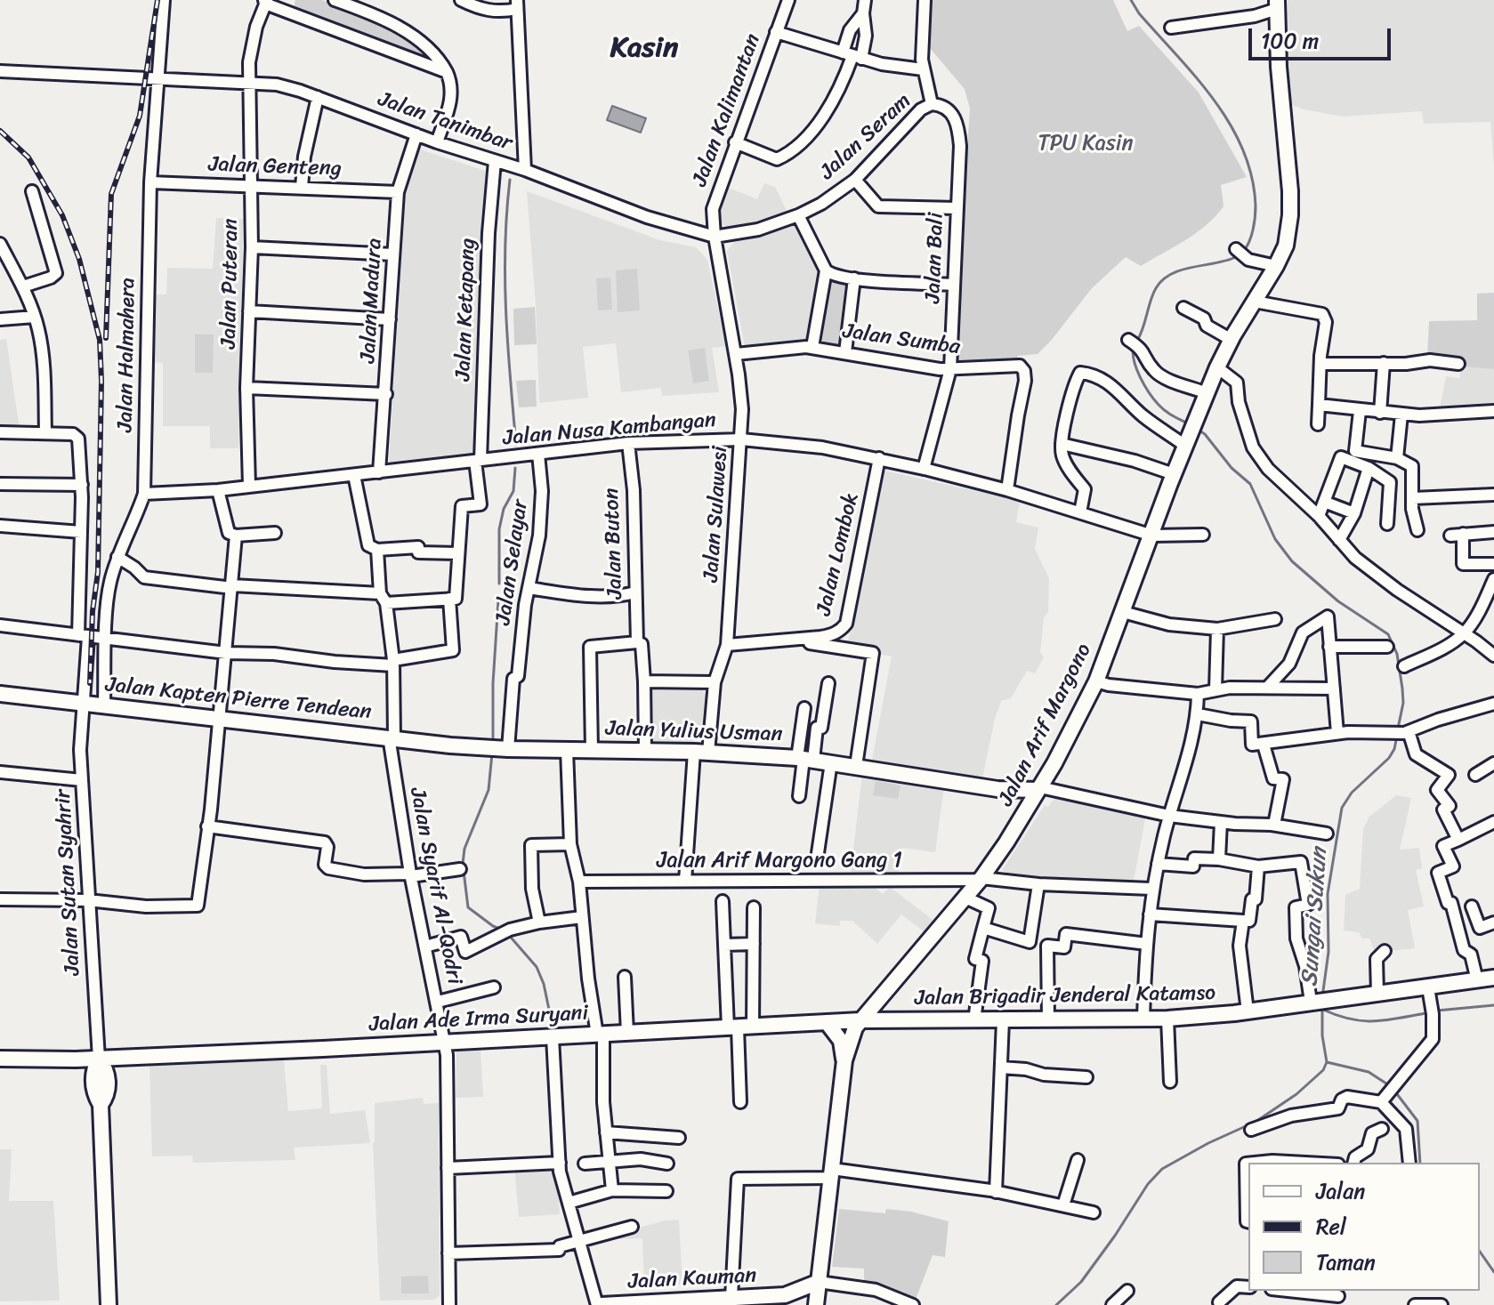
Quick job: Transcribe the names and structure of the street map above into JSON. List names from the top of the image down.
{
  "streets": {
    "main road": [
      "Jalan Kapten Pierre Tendean",
      "Jalan Arif Margono",
      "Jalan Yulius Usman",
      "Jalan Brigadir Jenderal Katamso",
      "Jalan Ade Irma Suryani",
      "Jalan Kauman"
    ],
    "street": [
      "Jalan Kalimantan",
      "Jalan Tanimbar",
      "Jalan Seram",
      "Jalan Genteng",
      "Jalan Bali",
      "Jalan Puteran",
      "Jalan Madura",
      "Jalan Ketapang",
      "Jalan Sumba",
      "Jalan Halmahera",
      "Jalan Nusa Kambangan",
      "Jalan Sulawesi",
      "Jalan Buton",
      "Jalan Lombok",
      "Jalan Selayar",
      "Jalan Arif Margono Gang 1",
      "Jalan Sutan Syahrir",
      "Jalan Syarif Al-Qodri"
    ]
  },
  "crossings": [
    ["Jalan Kalimantan", "Jalan Tanimbar"],
    ["Jalan Kalimantan", "Jalan Seram"],
    ["Jalan Kalimantan", "Jalan Sulawesi"],
    ["Jalan Tanimbar", "Jalan Seram"],
    ["Jalan Tanimbar", "Jalan Puteran"],
    ["Jalan Tanimbar", "Jalan Madura"],
    ["Jalan Tanimbar", "Jalan Ketapang"],
    ["Jalan Tanimbar", "Jalan Halmahera"],
    ["Jalan Tanimbar", "Jalan Sulawesi"],
    ["Jalan Seram", "Jalan Bali"],
    ["Jalan Seram", "Jalan Sulawesi"],
    ["Jalan Genteng", "Jalan Puteran"],
    ["Jalan Genteng", "Jalan Madura"],
    ["Jalan Genteng", "Jalan Halmahera"],
    ["Jalan Bali", "Jalan Sumba"],
    ["Jalan Bali", "Jalan Nusa Kambangan"],
    ["Jalan Puteran", "Jalan Nusa Kambangan"],
    ["Jalan Madura", "Jalan Nusa Kambangan"],
    ["Jalan Ketapang", "Jalan Nusa Kambangan"],
    ["Jalan Sumba", "Jalan Nusa Kambangan"],
    ["Jalan Sumba", "Jalan Sulawesi"],
    ["Jalan Halmahera", "Jalan Nusa Kambangan"],
    ["Jalan Halmahera", "Jalan Kapten Pierre Tendean"],
    ["Jalan Nusa Kambangan", "Jalan Sulawesi"],
    ["Jalan Nusa Kambangan", "Jalan Buton"],
    ["Jalan Nusa Kambangan", "Jalan Lombok"],
    ["Jalan Nusa Kambangan", "Jalan Selayar"],
    ["Jalan Nusa Kambangan", "Jalan Arif Margono"],
    ["Jalan Sulawesi", "Jalan Lombok"],
    ["Jalan Sulawesi", "Jalan Yulius Usman"],
    ["Jalan Sulawesi", "Jalan Arif Margono Gang 1"],
    ["Jalan Buton", "Jalan Yulius Usman"],
    ["Jalan Selayar", "Jalan Yulius Usman"],
    ["Jalan Kapten Pierre Tendean", "Jalan Yulius Usman"],
    ["Jalan Kapten Pierre Tendean", "Jalan Sutan Syahrir"],
    ["Jalan Kapten Pierre Tendean", "Jalan Syarif Al-Qodri"],
    ["Jalan Arif Margono", "Jalan Yulius Usman"],
    ["Jalan Arif Margono", "Jalan Arif Margono Gang 1"],
    ["Jalan Arif Margono", "Jalan Brigadir Jenderal Katamso"],
    ["Jalan Arif Margono", "Jalan Ade Irma Suryani"],
    ["Jalan Arif Margono", "Jalan Kauman"],
    ["Jalan Yulius Usman", "Jalan Syarif Al-Qodri"],
    ["Jalan Sutan Syahrir", "Jalan Ade Irma Suryani"],
    ["Jalan Syarif Al-Qodri", "Jalan Ade Irma Suryani"],
    ["Jalan Brigadir Jenderal Katamso", "Jalan Ade Irma Suryani"]
  ],
  "districts": ["Kasin"],
  "water": ["Sungai Sukun"],
  "parks": ["TPU Kasin"],
  "legend": ["Jalan", "Rel", "Taman"],
  "scale_bar": "100 m"
}
